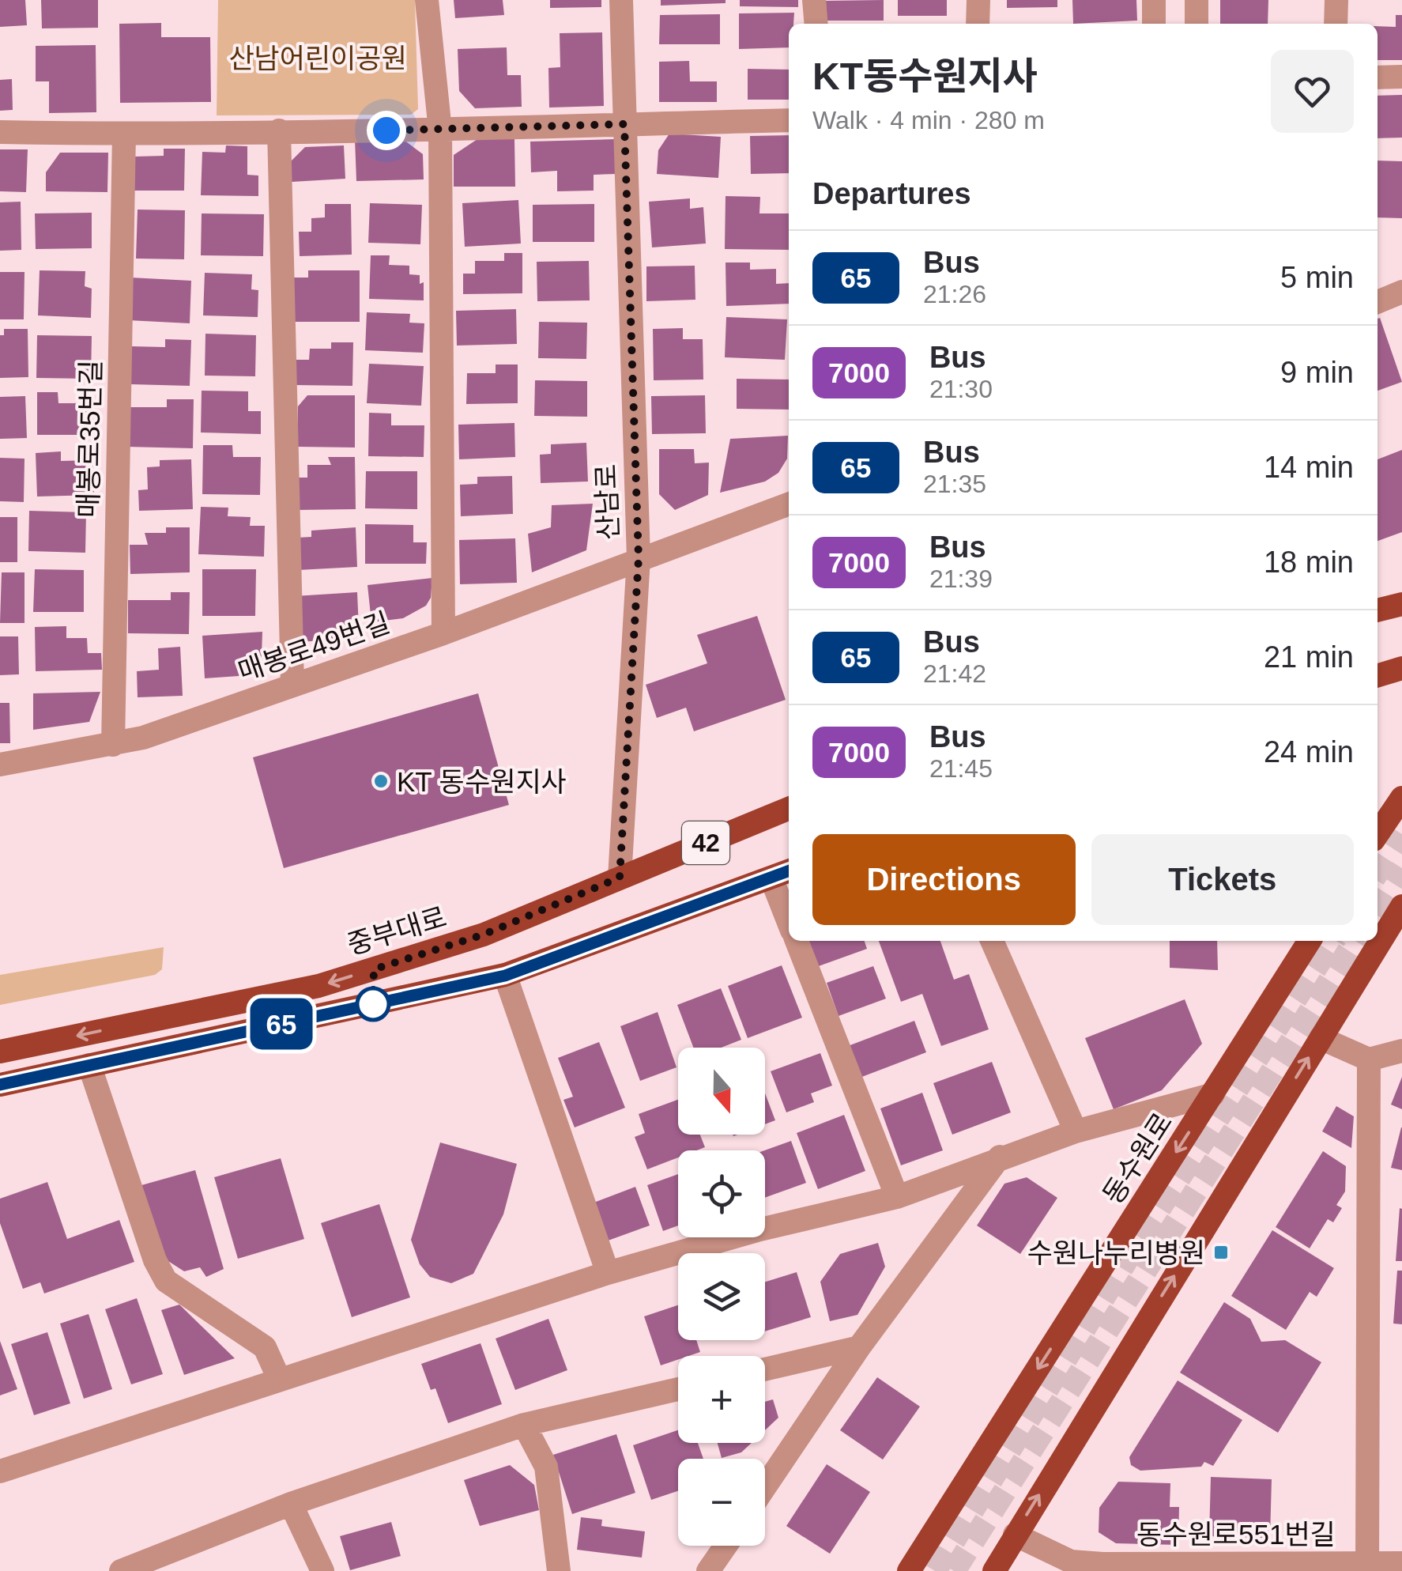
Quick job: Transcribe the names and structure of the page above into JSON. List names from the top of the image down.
{
  "streets": {
    "main road": ["42", "중부대로", "동수원로"],
    "street": [
      "매봉로35번길",
      "산남로",
      "매봉로49번길",
      "동수원로551번길"
    ]
  },
  "crossings": [
    ["매봉로35번길", "매봉로49번길"],
    ["산남로", "매봉로49번길"],
    ["산남로", "중부대로"]
  ],
  "parks": ["산남어린이공원"],
  "places": {
    "other": ["KT 동수원지사"],
    "transit": ["수원나누리병원"]
  },
  "lines": ["bus line 65"],
  "north": "bottom",
  "page": {
    "on_map": "65",
    "heading": [
      ["KT동수원지사", "Walk · 4 min · 280 m"],
      "Departures"
    ],
    "list": [
      {
        "mark": "65",
        "name": "Bus",
        "note": "21:26",
        "value": "5 min"
      },
      {
        "mark": "7000",
        "name": "Bus",
        "note": "21:30",
        "value": "9 min"
      },
      {
        "mark": "65",
        "name": "Bus",
        "note": "21:35",
        "value": "14 min"
      },
      {
        "mark": "7000",
        "name": "Bus",
        "note": "21:39",
        "value": "18 min"
      },
      {
        "mark": "65",
        "name": "Bus",
        "note": "21:42",
        "value": "21 min"
      },
      {
        "mark": "7000",
        "name": "Bus",
        "note": "21:45",
        "value": "24 min"
      }
    ],
    "buttons": ["Directions", "Tickets"],
    "map_buttons": ["+", "−"]
  }
}
